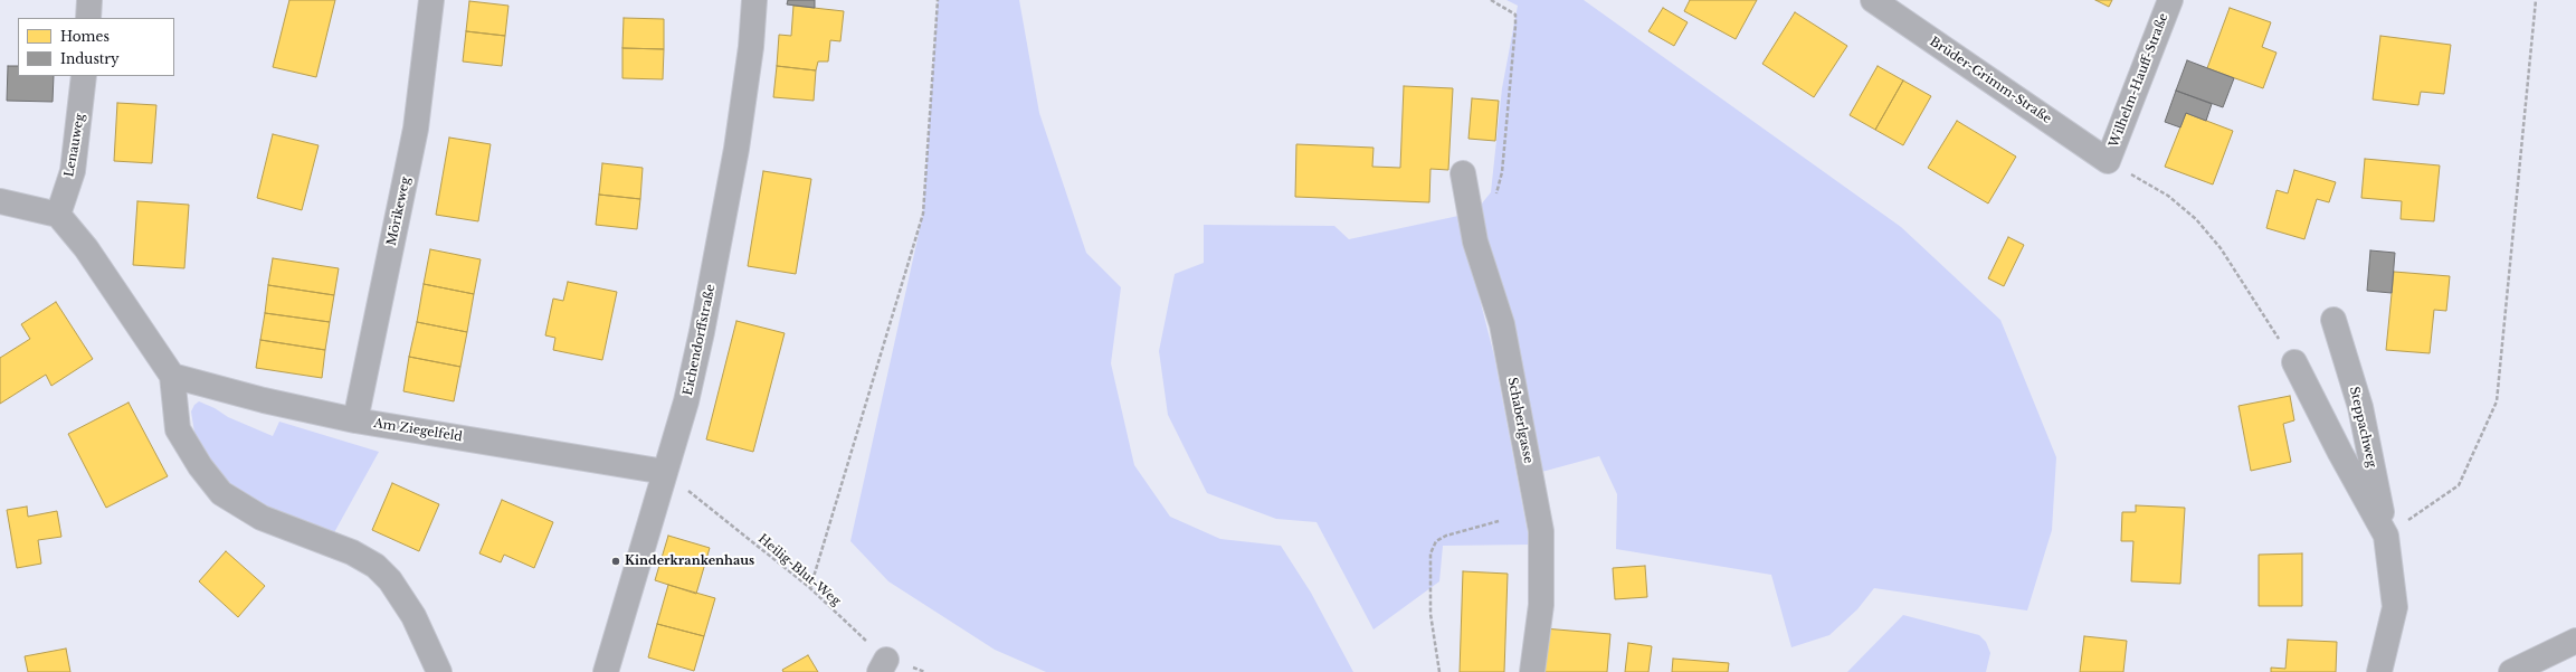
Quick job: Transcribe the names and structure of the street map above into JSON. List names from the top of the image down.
{
  "streets": {
    "street": [
      "Brüder-Grimm-Straße",
      "Wilhelm-Hauff-Straße",
      "Lenauweg",
      "Mörikeweg",
      "Eichendorffstraße",
      "Schaberlgasse",
      "Steppachweg",
      "Am Ziegelfeld"
    ],
    "path": ["Heilig-Blut-Weg"]
  },
  "crossings": [
    ["Brüder-Grimm-Straße", "Wilhelm-Hauff-Straße"],
    ["Mörikeweg", "Am Ziegelfeld"],
    ["Eichendorffstraße", "Am Ziegelfeld"],
    ["Eichendorffstraße", "Heilig-Blut-Weg"],
    ["Am Ziegelfeld", "Heilig-Blut-Weg"]
  ],
  "places": ["Kinderkrankenhaus"],
  "legend": ["Homes", "Industry"]
}
